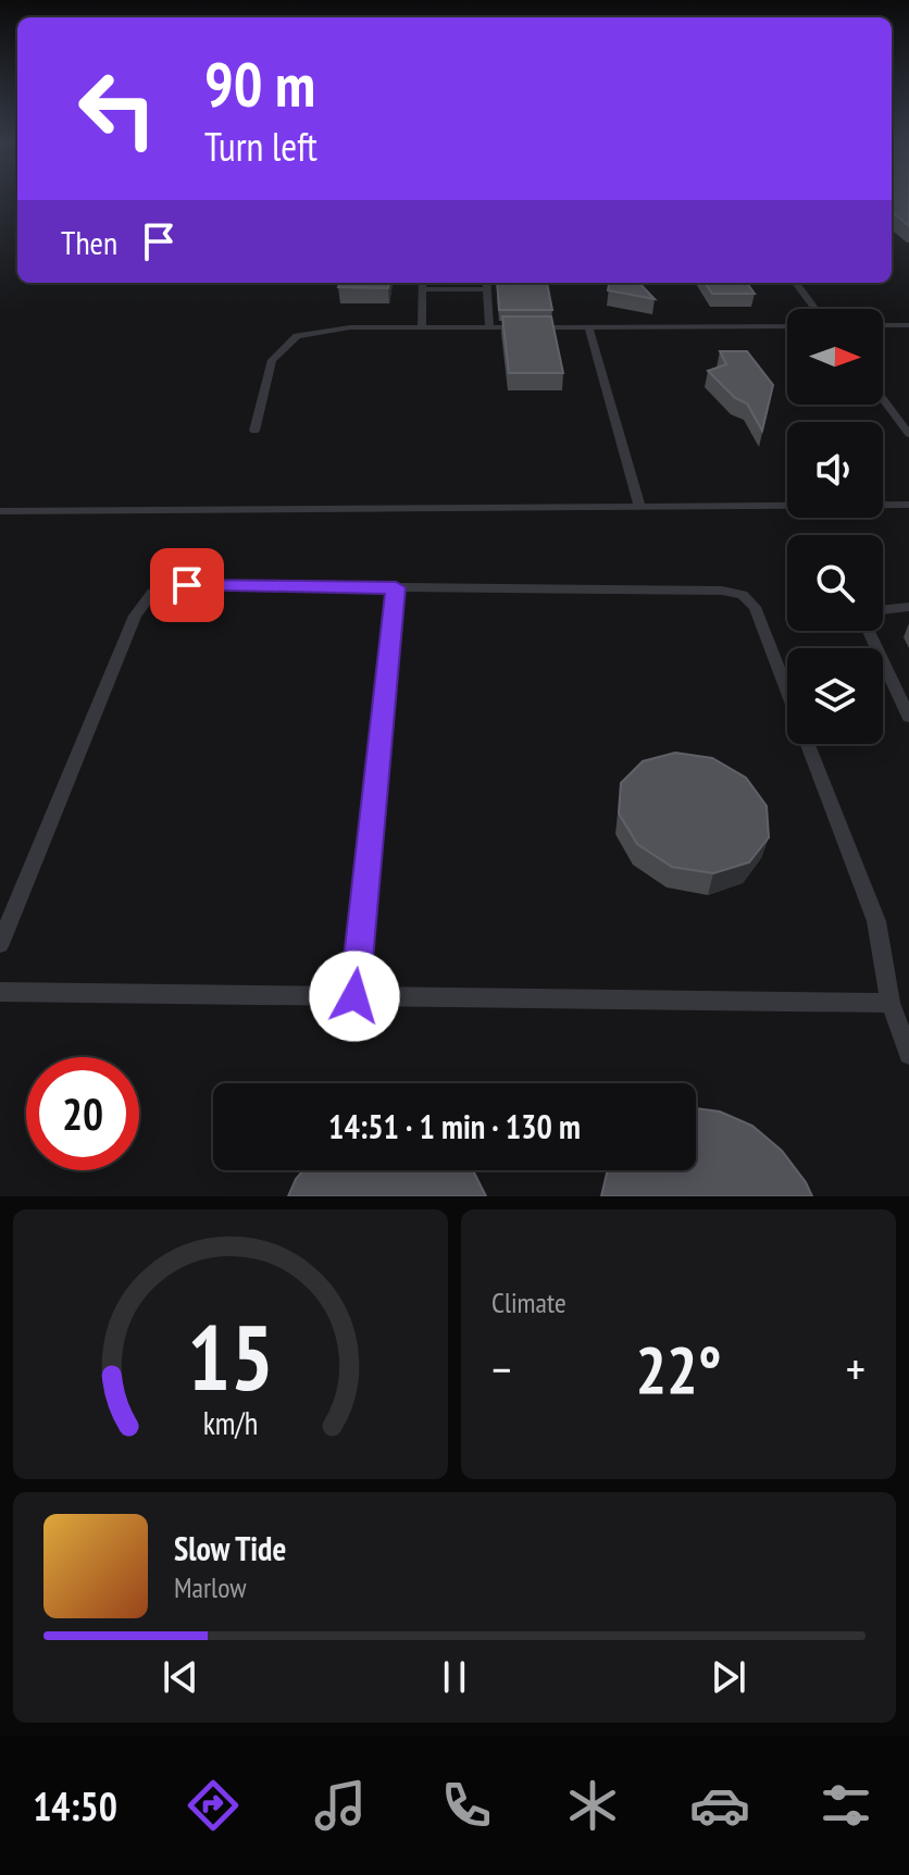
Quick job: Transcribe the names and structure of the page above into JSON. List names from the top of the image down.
{
  "north": "right",
  "page": {
    "turn": ["90 m", "Turn left"],
    "then": "Then",
    "limit": "20",
    "trip": "14:51 · 1 min · 130 m",
    "tile": "Climate",
    "heat": ["−", "22°", "+"],
    "song": ["Slow Tide", "Marlow"],
    "tabs": "14:50",
    "gauge": ["15", "km/h"]
  }
}
